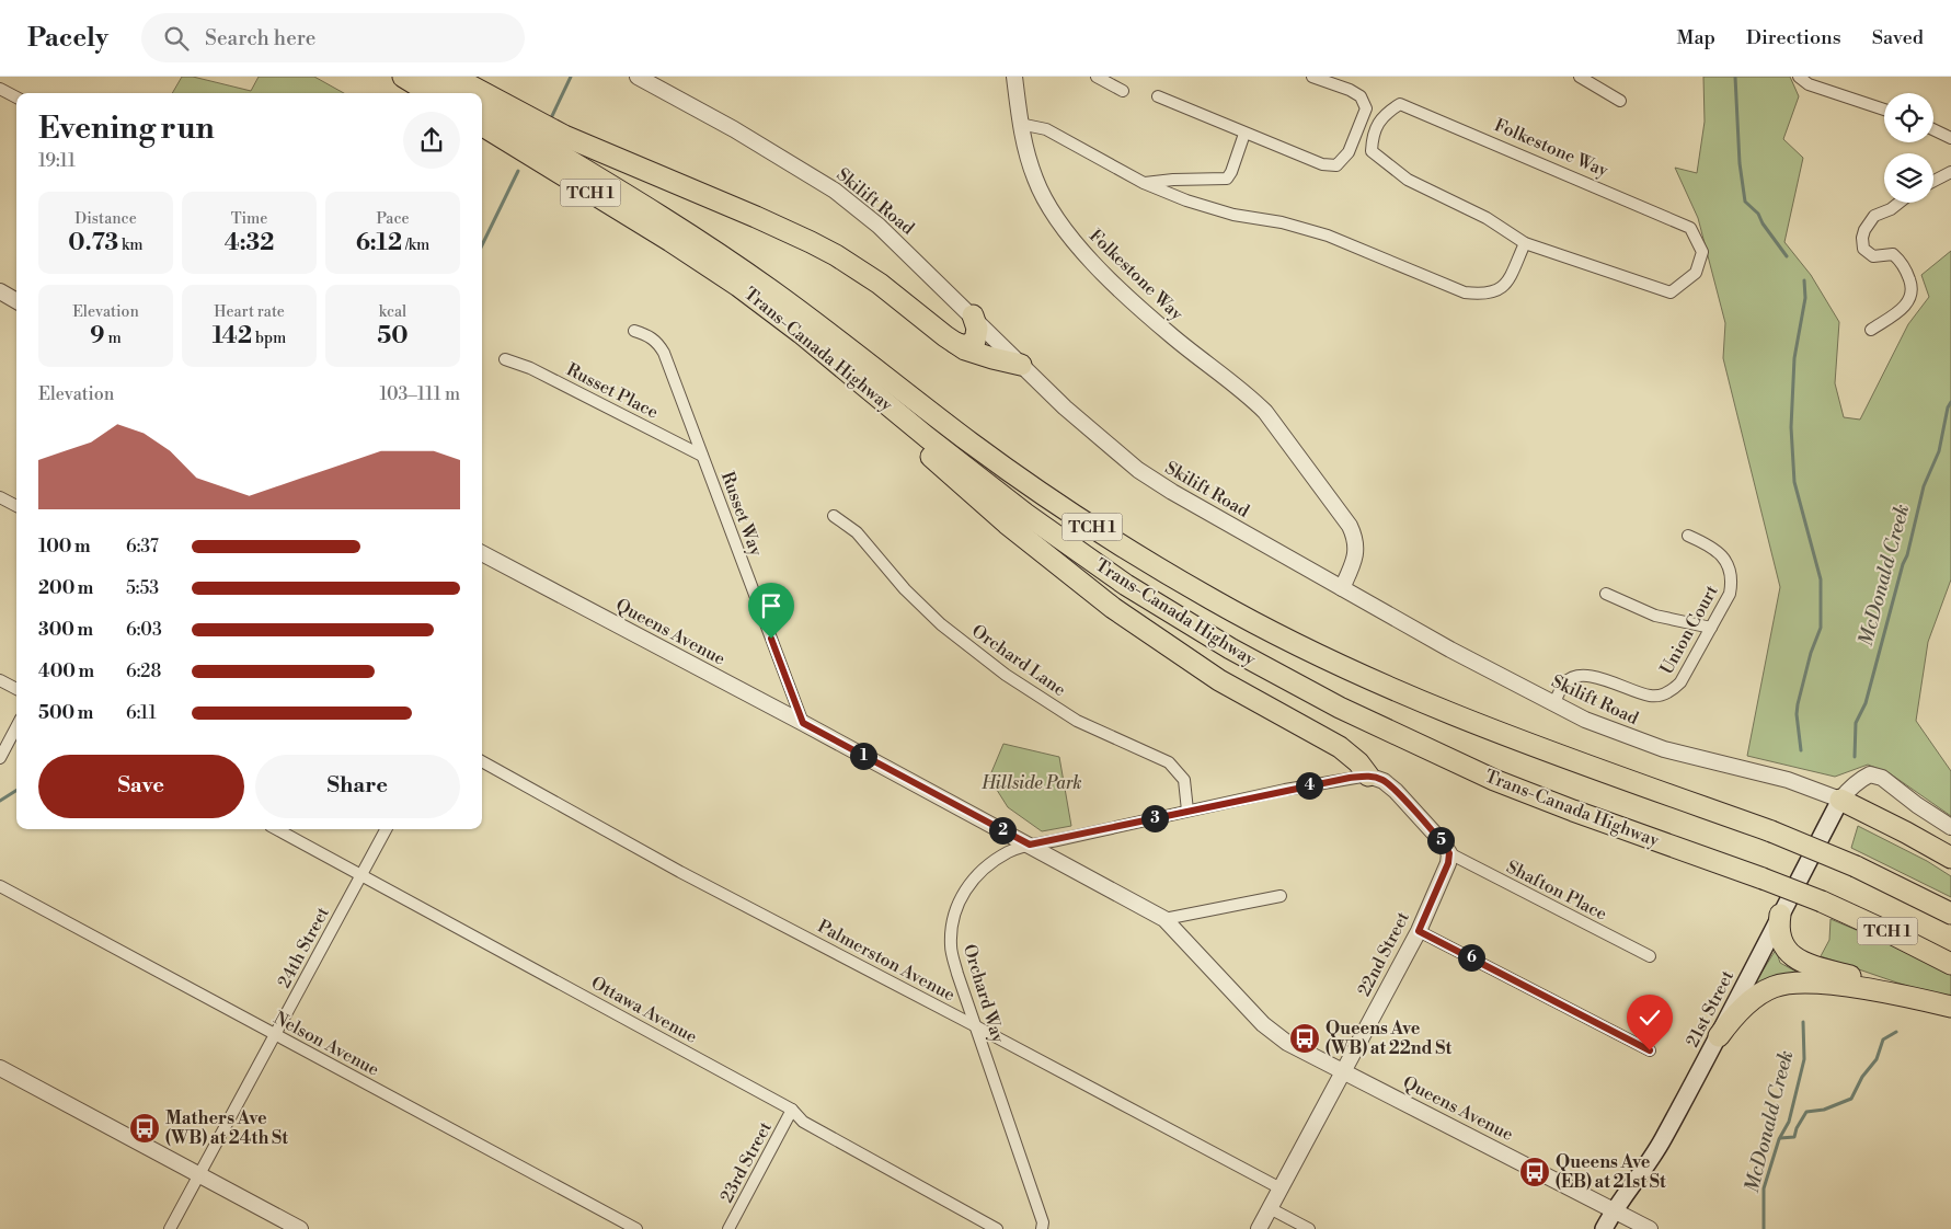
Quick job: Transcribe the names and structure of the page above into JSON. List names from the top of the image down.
{
  "streets": {
    "highway": ["TCH 1", "Trans-Canada Highway"],
    "main road": ["21st Street"],
    "street": [
      "Folkestone Way",
      "Skilift Road",
      "Russet Place",
      "Russet Way",
      "Union Court",
      "Queens Avenue",
      "Orchard Lane",
      "Shafton Place",
      "24th Street",
      "22nd Street",
      "Palmerston Avenue",
      "Orchard Way",
      "Ottawa Avenue",
      "Nelson Avenue",
      "23rd Street"
    ]
  },
  "crossings": [
    ["Folkestone Way", "Skilift Road"],
    ["Skilift Road", "Union Court"],
    ["Skilift Road", "21st Street"],
    ["Russet Place", "Russet Way"],
    ["Russet Way", "Queens Avenue"],
    ["Queens Avenue", "22nd Street"],
    ["Queens Avenue", "Orchard Way"],
    ["Queens Avenue", "21st Street"],
    ["Orchard Lane", "Orchard Way"],
    ["Shafton Place", "22nd Street"],
    ["24th Street", "Ottawa Avenue"],
    ["24th Street", "Nelson Avenue"],
    ["22nd Street", "Palmerston Avenue"],
    ["Palmerston Avenue", "Orchard Way"],
    ["Ottawa Avenue", "23rd Street"]
  ],
  "water": ["McDonald Creek"],
  "parks": ["Hillside Park"],
  "places": {
    "bus stop": ["Queens Ave (WB) at 22nd St", "Mathers Ave (WB) at 24th St", "Queens Ave (EB) at 21st St"]
  },
  "page": {
    "header": "Pacely",
    "search": "Search here",
    "nav": ["Map", "Directions", "Saved"],
    "heading": ["Evening run", "19:11"],
    "stats": [
      ["Distance", "0.73 km"],
      ["Time", "4:32"],
      ["Pace", "6:12 /km"],
      ["Elevation", "9 m"],
      ["Heart rate", "142 bpm"],
      ["kcal", "50"]
    ],
    "chart": ["Elevation", "103–111 m"],
    "list": [
      {
        "name": "100 m",
        "note": "6:37"
      },
      {
        "name": "200 m",
        "note": "5:53"
      },
      {
        "name": "300 m",
        "note": "6:03"
      },
      {
        "name": "400 m",
        "note": "6:28"
      },
      {
        "name": "500 m",
        "note": "6:11"
      }
    ],
    "pins": [
      "1",
      "4",
      "3",
      "2",
      "5",
      "6"
    ],
    "buttons": ["Save", "Share"]
  }
}
